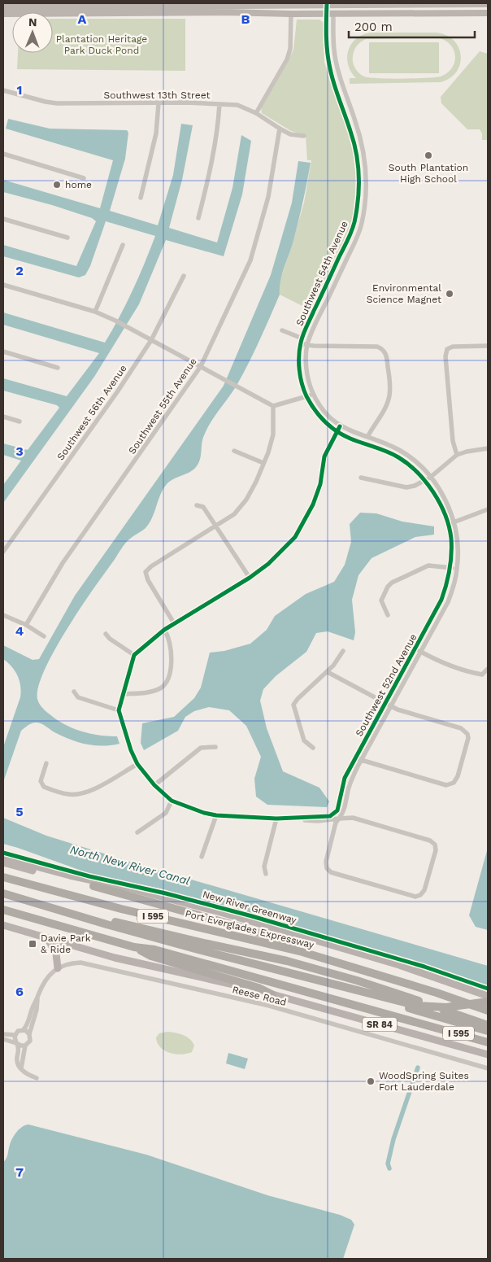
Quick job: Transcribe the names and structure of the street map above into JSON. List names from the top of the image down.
{
  "streets": {
    "highway": ["I 595", "Port Everglades Expressway"],
    "main road": ["SR 84"],
    "street": [
      "Southwest 13th Street",
      "Southwest 54th Avenue",
      "Southwest 55th Avenue",
      "Southwest 56th Avenue",
      "Southwest 52nd Avenue",
      "Reese Road"
    ],
    "cycle path": ["New River Greenway"]
  },
  "crossings": [
    ["Southwest 13th Street", "Southwest 55th Avenue"],
    ["Southwest 54th Avenue", "Southwest 52nd Avenue"]
  ],
  "water": ["North New River Canal"],
  "parks": ["Plantation Heritage Park Duck Pond"],
  "places": {
    "other": [
      "South Plantation High School",
      "home",
      "Environmental Science Magnet",
      "WoodSpring Suites Fort Lauderdale"
    ],
    "transit": ["Davie Park & Ride"]
  },
  "scale_bar": "200 m",
  "north": "top",
  "grid": {
    "columns": ["A", "B"],
    "rows": [
      "1",
      "2",
      "3",
      "4",
      "5",
      "6",
      "7"
    ]
  }
}
